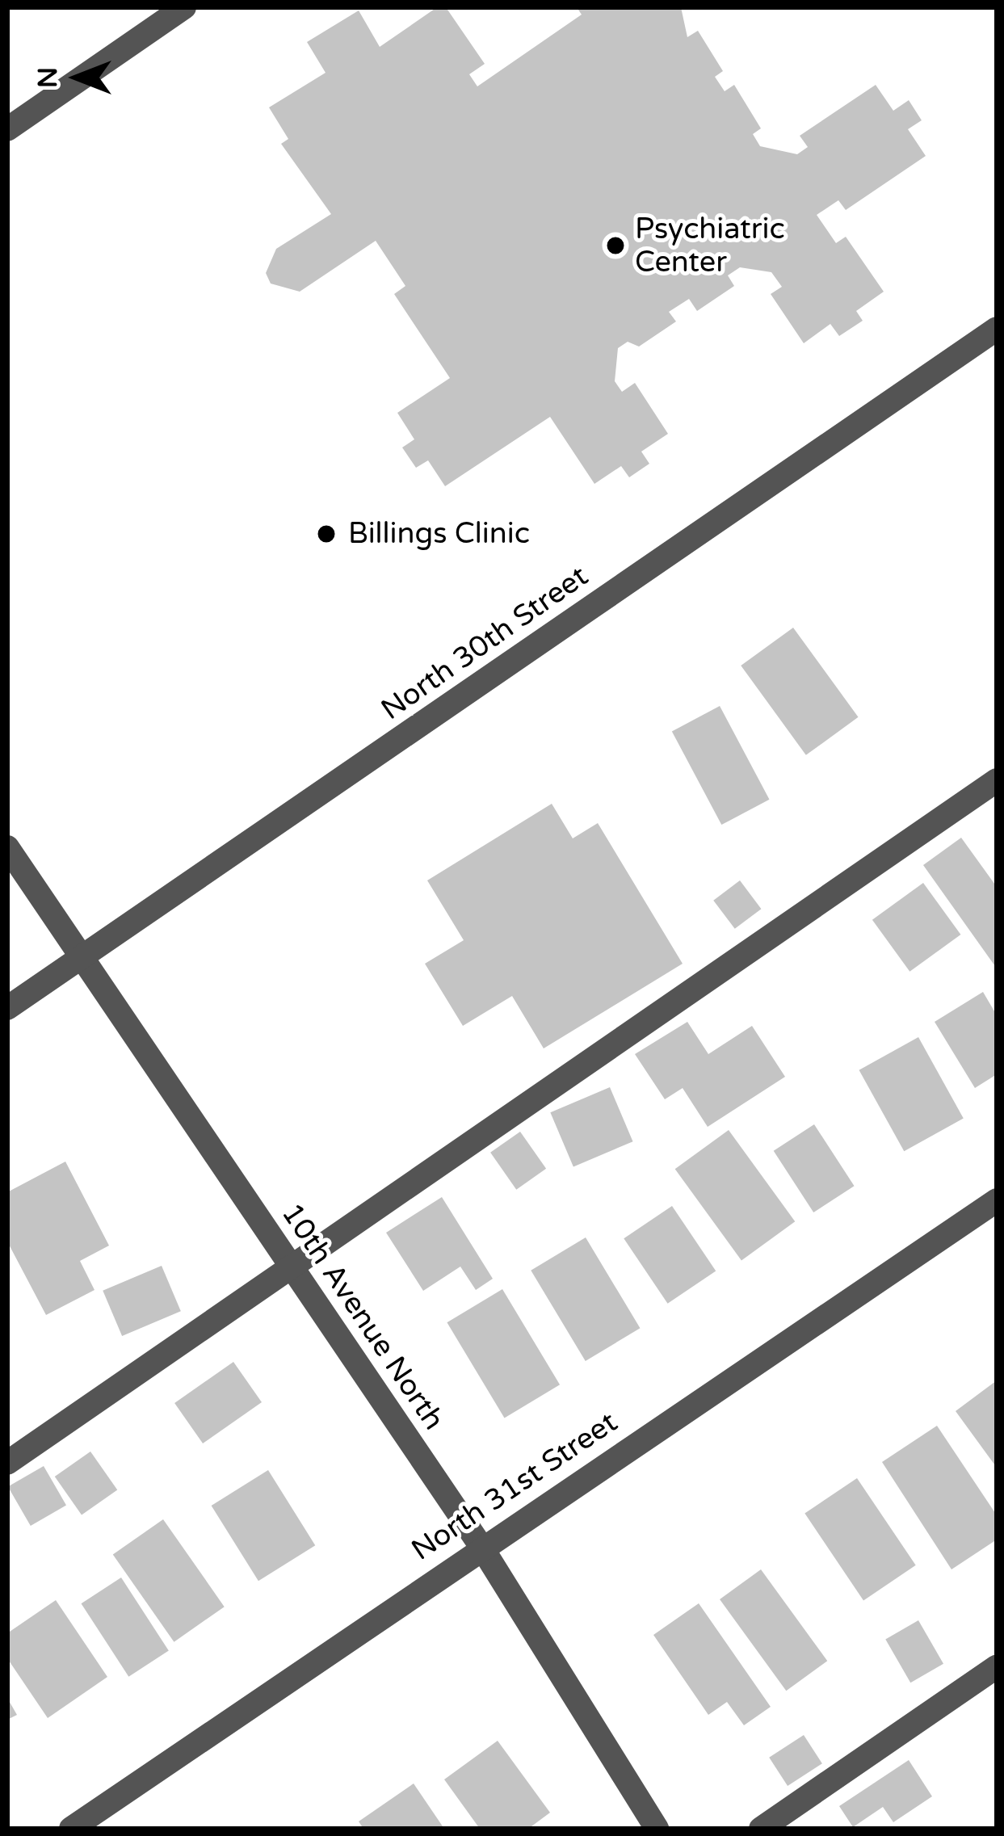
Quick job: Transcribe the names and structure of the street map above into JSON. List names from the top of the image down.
{
  "streets": {
    "street": ["North 30th Street", "10th Avenue North", "North 31st Street"]
  },
  "crossings": [
    ["North 30th Street", "10th Avenue North"],
    ["10th Avenue North", "North 31st Street"]
  ],
  "places": ["Psychiatric Center", "Billings Clinic"],
  "north": "left"
}
